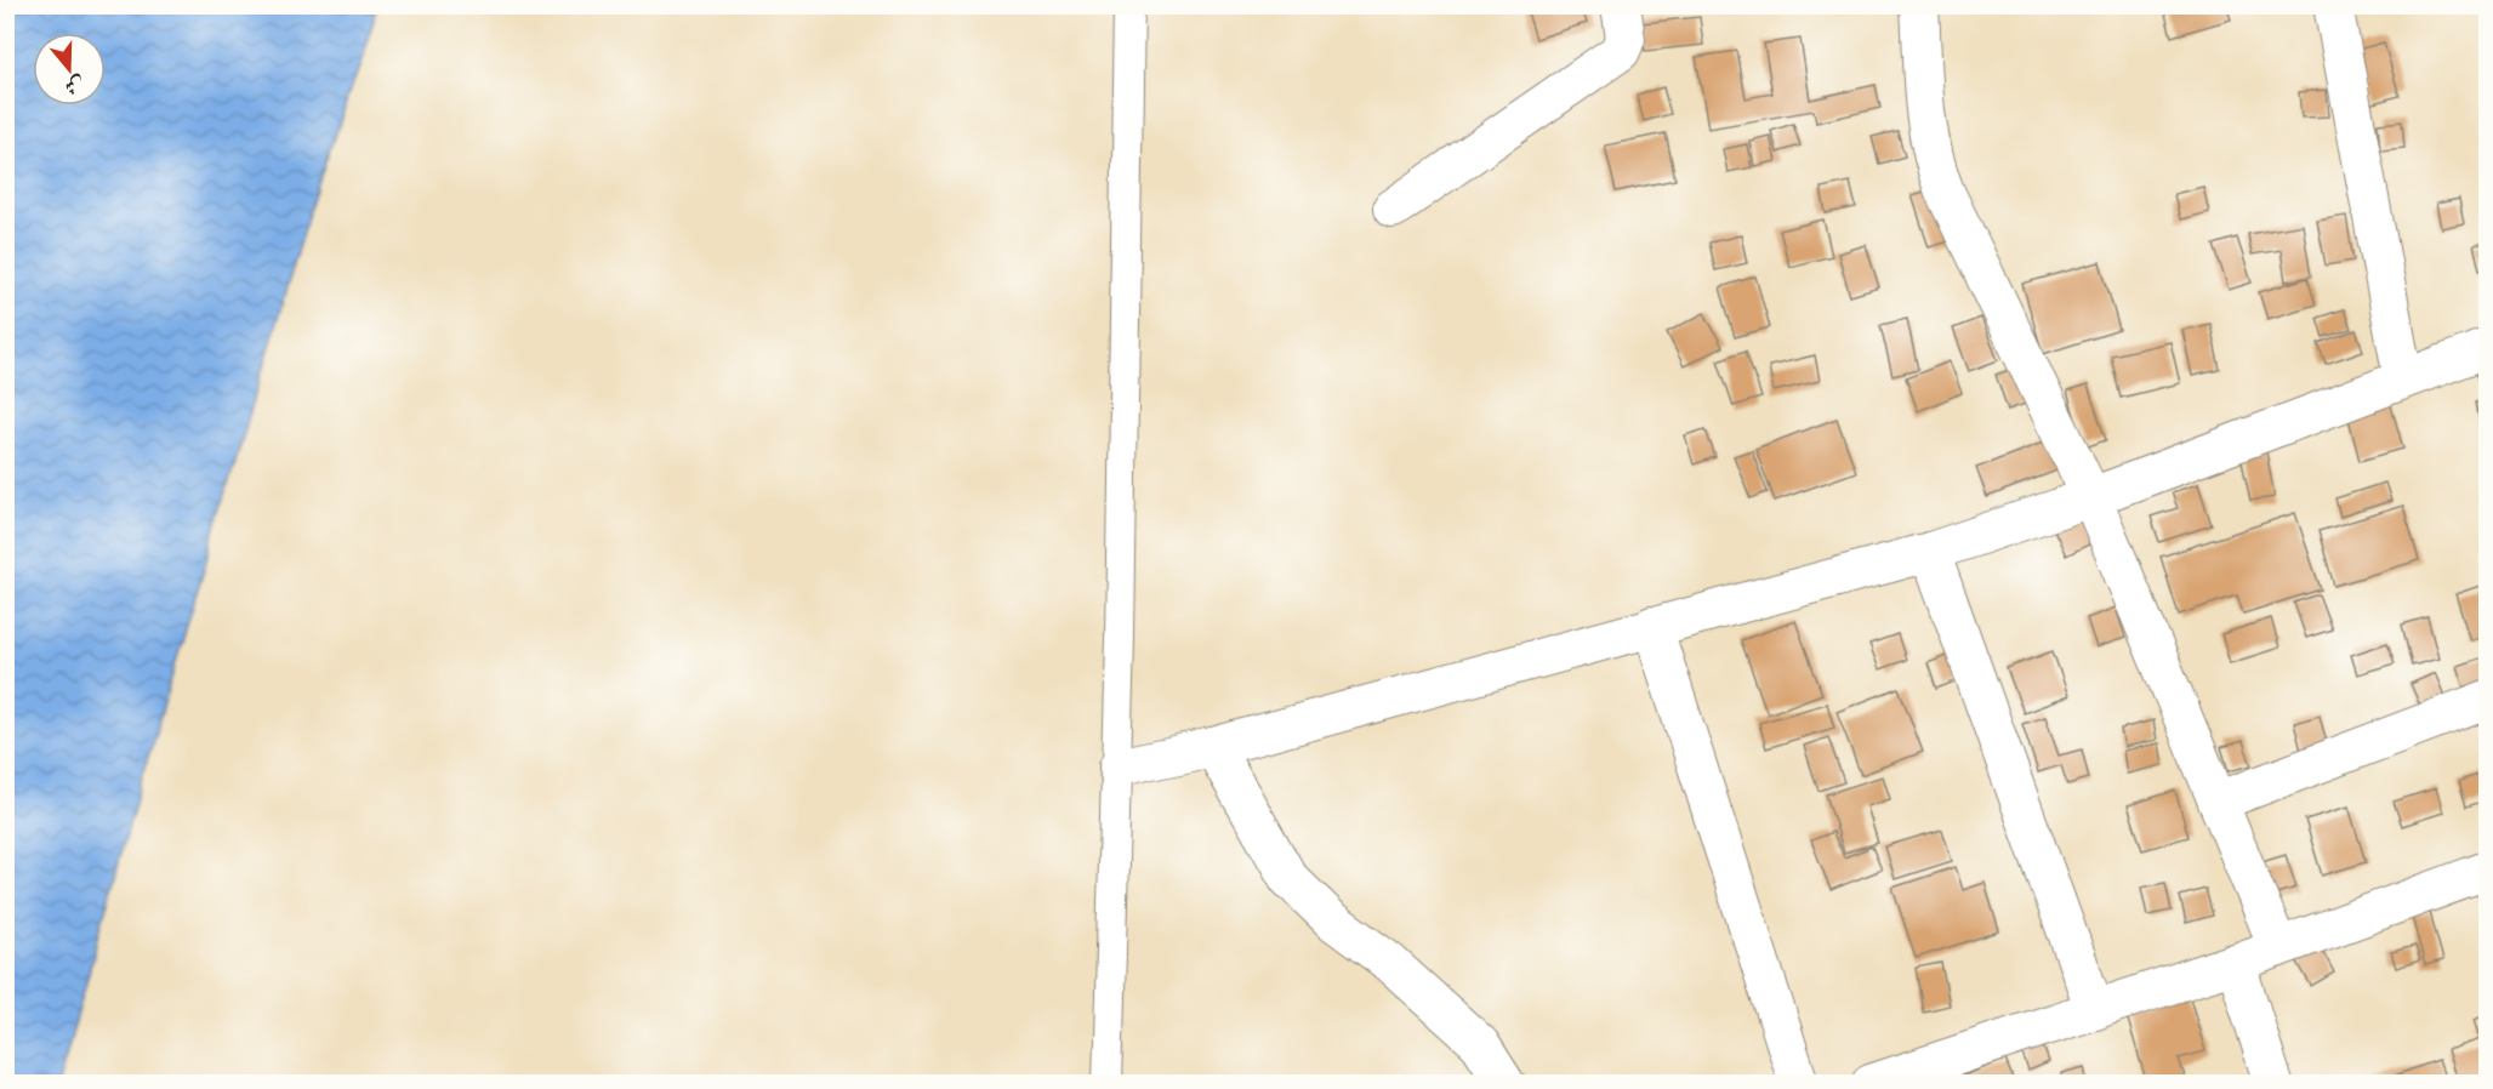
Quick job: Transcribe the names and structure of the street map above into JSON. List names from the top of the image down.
{
  "north": "bottom"
}
